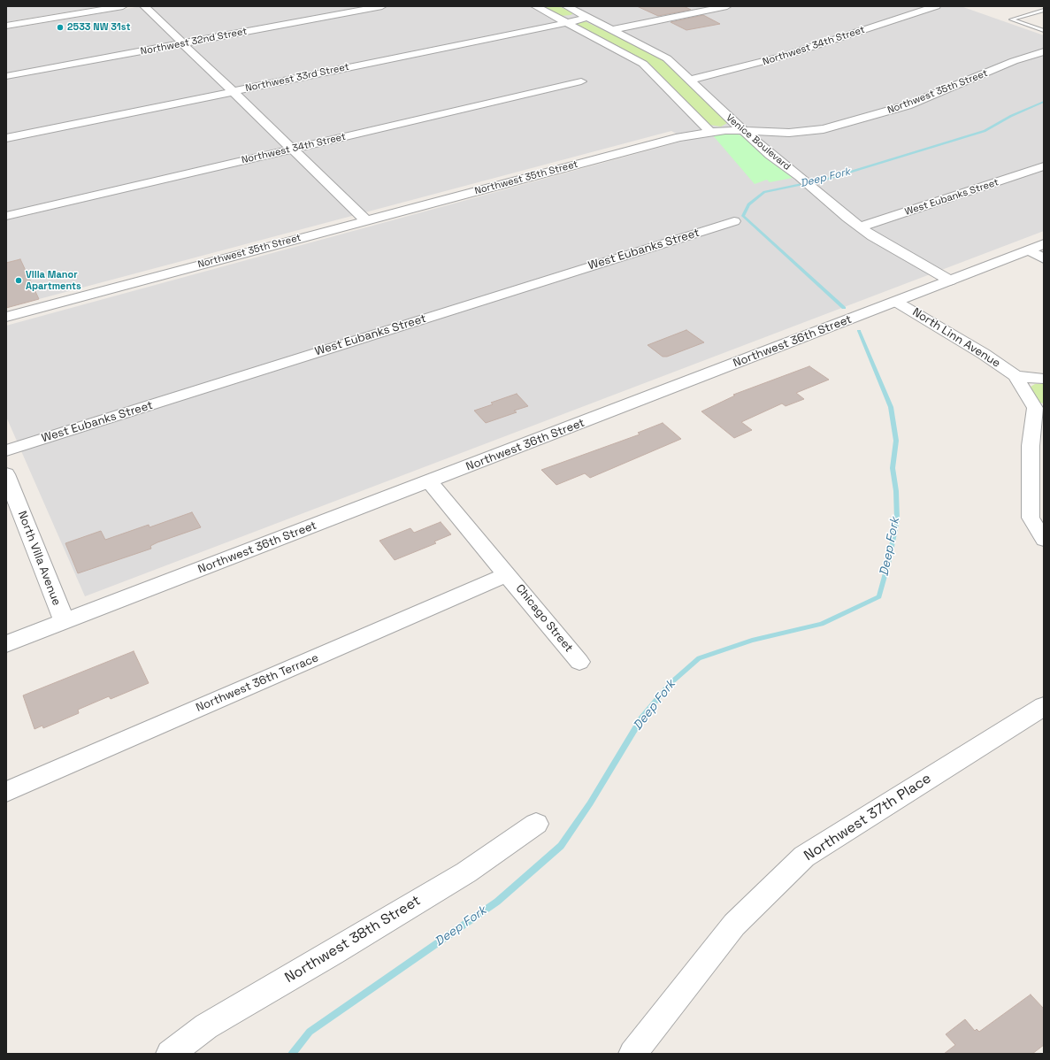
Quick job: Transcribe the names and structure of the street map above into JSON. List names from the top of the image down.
{
  "streets": {
    "street": [
      "Northwest 32nd Street",
      "Northwest 34th Street",
      "Northwest 33rd Street",
      "Northwest 35th Street",
      "Venice Boulevard",
      "West Eubanks Street",
      "North Linn Avenue",
      "Northwest 36th Street",
      "North Villa Avenue",
      "Chicago Street",
      "Northwest 36th Terrace",
      "Northwest 37th Place",
      "Northwest 38th Street"
    ]
  },
  "crossings": [
    ["Northwest 34th Street", "Venice Boulevard"],
    ["Northwest 33rd Street", "Venice Boulevard"],
    ["Northwest 35th Street", "Venice Boulevard"],
    ["Venice Boulevard", "West Eubanks Street"],
    ["Venice Boulevard", "Northwest 36th Street"],
    ["North Linn Avenue", "Northwest 36th Street"],
    ["Northwest 36th Street", "North Villa Avenue"],
    ["Northwest 36th Street", "Chicago Street"],
    ["Chicago Street", "Northwest 36th Terrace"]
  ],
  "water": ["Deep Fork"],
  "places": ["2533 NW 31st", "Villa Manor Apartments"]
}
